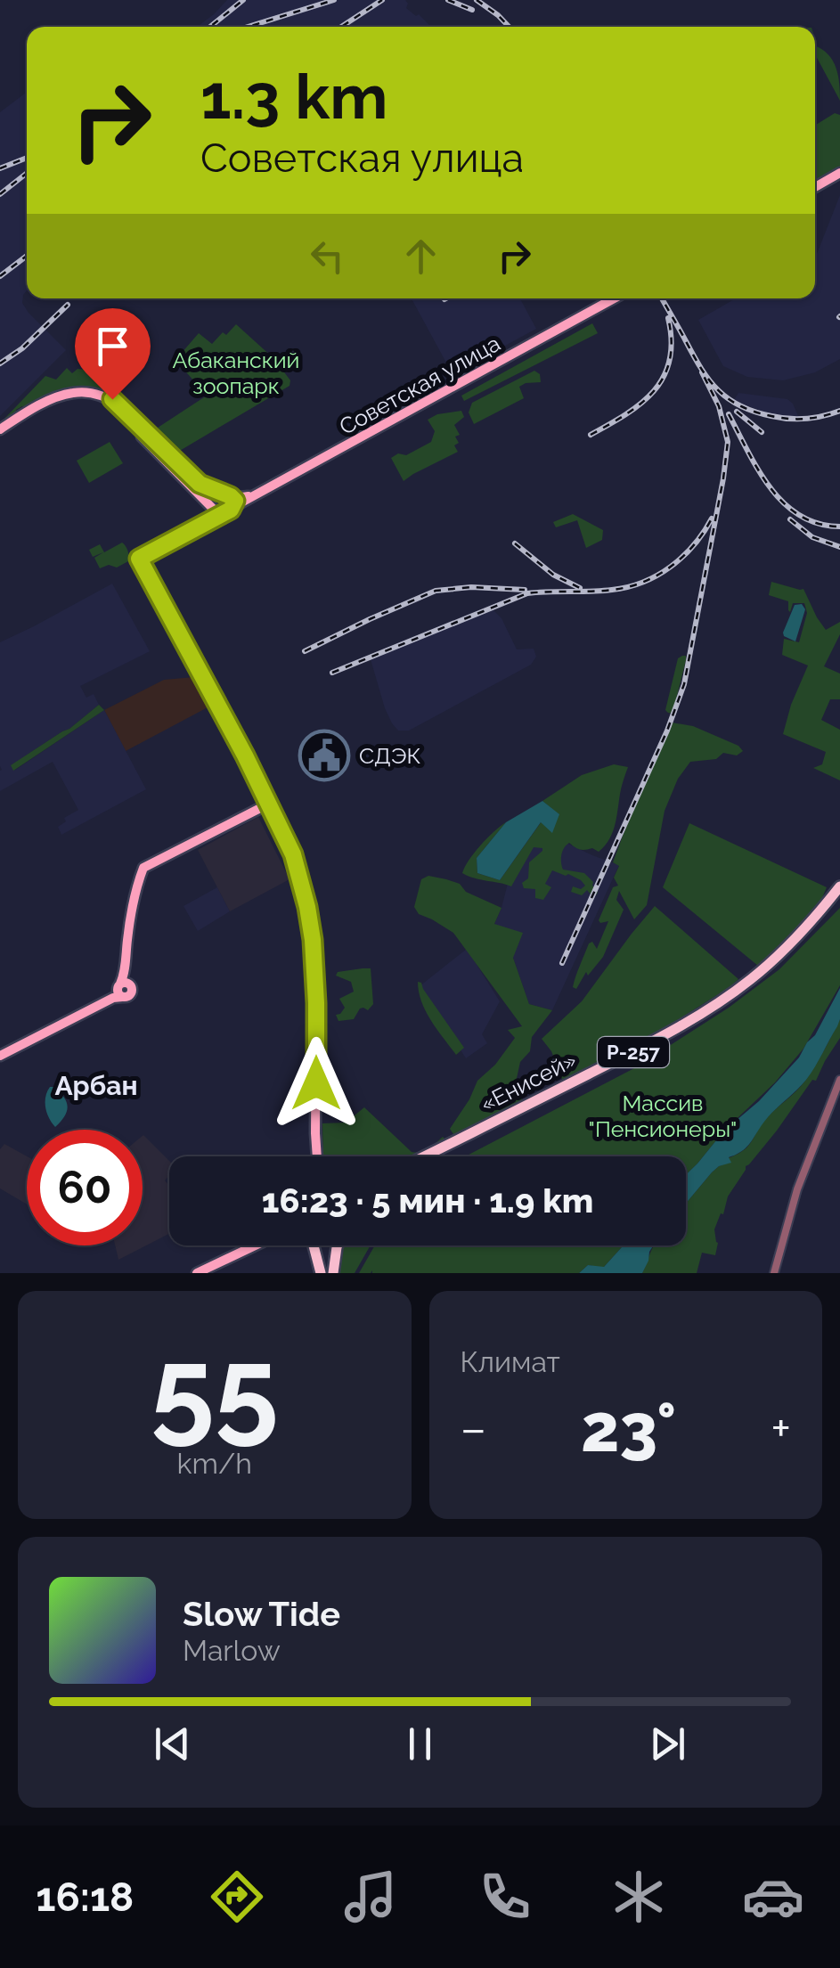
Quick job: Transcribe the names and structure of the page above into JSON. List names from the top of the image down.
{
  "streets": {
    "highway": ["Р-257", "«Енисей»"],
    "main road": ["Советская улица"]
  },
  "districts": ["Арбан"],
  "parks": ["Абаканский зоопарк", "Массив \"Пенсионеры\""],
  "places": {
    "public building": ["СДЭК"]
  },
  "page": {
    "turn": ["1.3 km", "Советская улица"],
    "limit": "60",
    "trip": "16:23 · 5 мин · 1.9 km",
    "tile": [
      ["55", "km/h"],
      "Климат"
    ],
    "heat": ["−", "23°", "+"],
    "song": ["Slow Tide", "Marlow"],
    "tabs": "16:18"
  }
}
